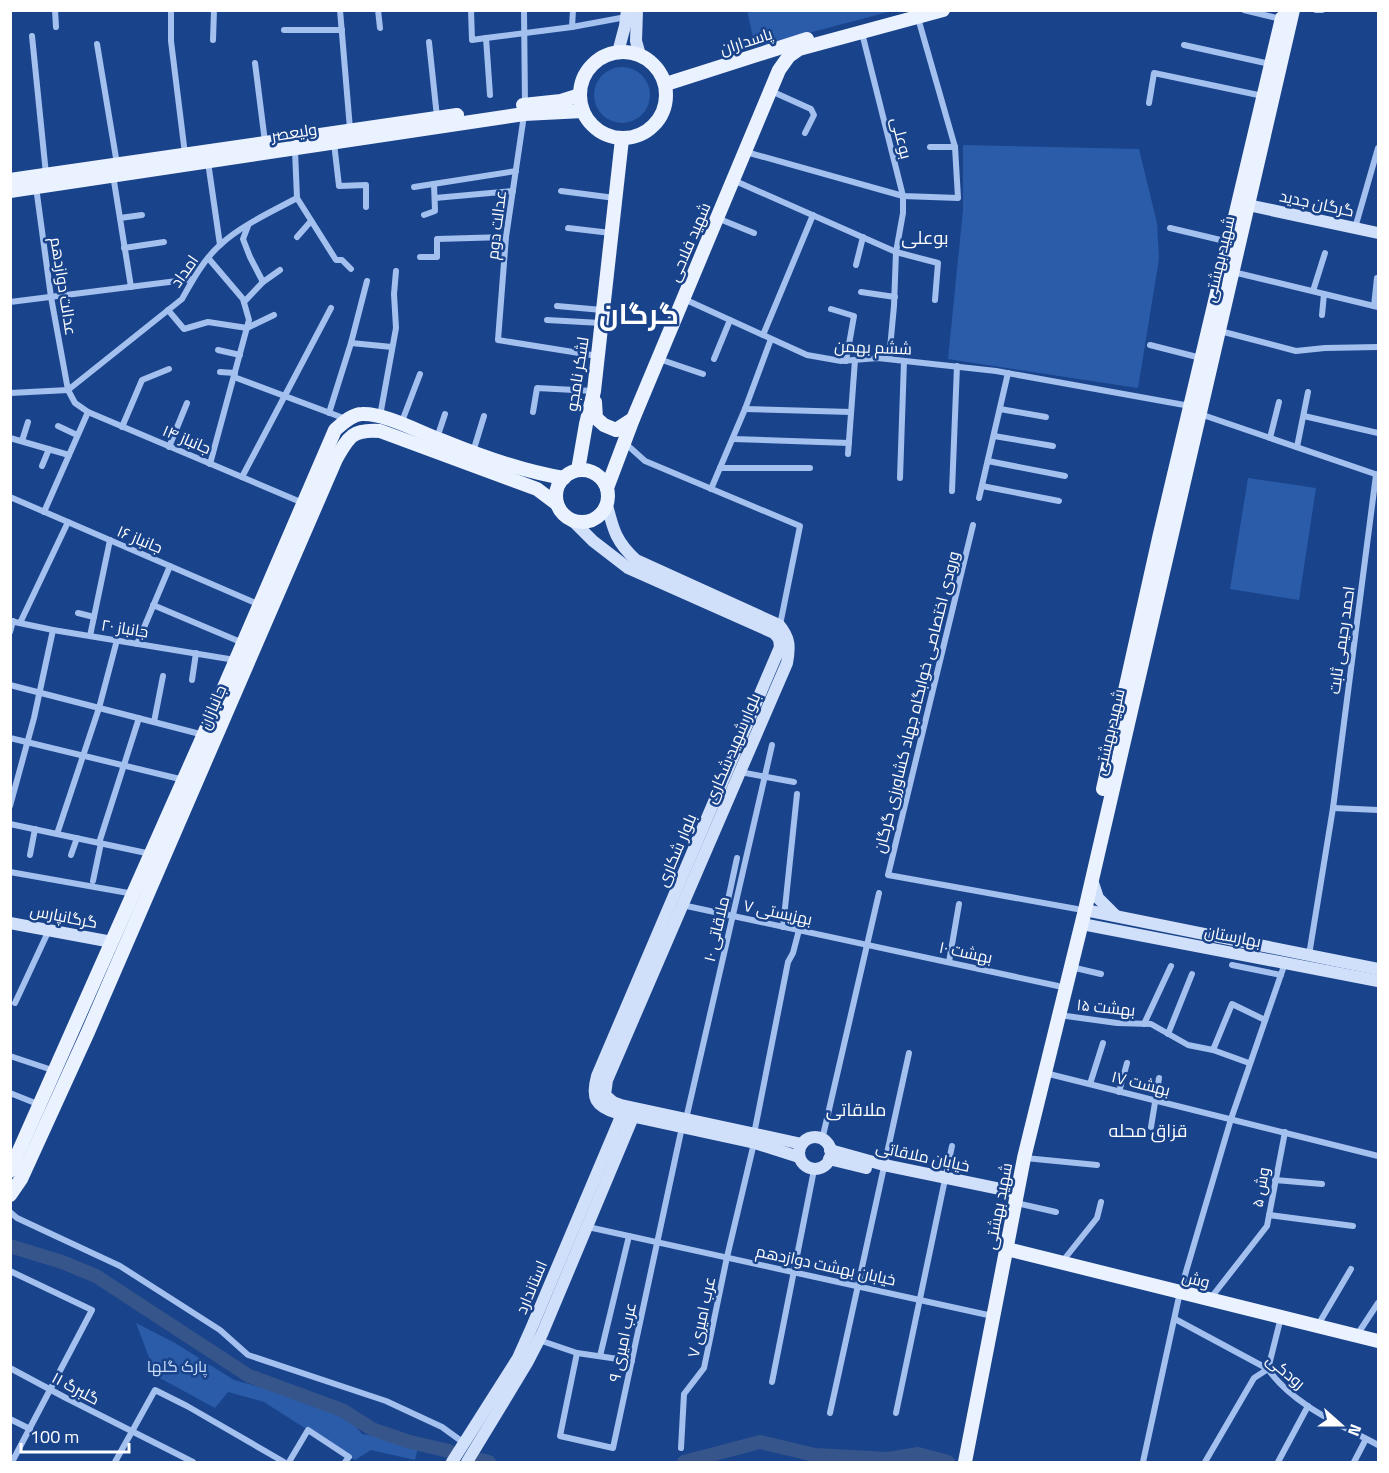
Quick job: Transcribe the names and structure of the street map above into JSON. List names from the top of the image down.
{
  "streets": {
    "main road": [
      "پاسداران",
      "ولیعصر",
      "گرگان جدید",
      "شهید فلاحی",
      "شهید بهشتی",
      "لشکر نامجو",
      "جانبازان",
      "بلوار شهید شکاری",
      "بلوار شکاری",
      "گرگانپارس",
      "بهارستان",
      "خیابان ملاقاتی",
      "وش",
      "استاندارد"
    ],
    "street": [
      "بوعلی",
      "عدالت دوم",
      "امداد",
      "عدالت دوازدهم",
      "ششم بهمن",
      "جانباز ۱۴",
      "جانباز ۱۶",
      "۲۰ جانباز",
      "احمد رحیمی ثابت",
      "ورودی اختصاصی خوابگاه جهاد کشاورزی گرگان",
      "۷ بهزیستی",
      "۱۰ ملاقاتی",
      "بهشت ۱۰",
      "بهشت ۱۵",
      "بهشت ۱۷",
      "وش ۵",
      "خیابان بهشت دوازدهم",
      "۷ عرب امیری",
      "۹ عرب امیری",
      "رودکی",
      "گلبرگ ۱۱"
    ]
  },
  "crossings": [
    ["پاسداران", "ولیعصر"],
    ["پاسداران", "بوعلی"],
    ["پاسداران", "شهید فلاحی"],
    ["پاسداران", "لشکر نامجو"],
    ["ولیعصر", "عدالت دوم"],
    ["ولیعصر", "عدالت دوازدهم"],
    ["ولیعصر", "لشکر نامجو"],
    ["بوعلی", "ششم بهمن"],
    ["گرگان جدید", "شهید بهشتی"],
    ["عدالت دوم", "لشکر نامجو"],
    ["شهید فلاحی", "ششم بهمن"],
    ["شهید فلاحی", "لشکر نامجو"],
    ["شهید فلاحی", "جانبازان"],
    ["شهید فلاحی", "بلوار شکاری"],
    ["شهید بهشتی", "ششم بهمن"],
    ["شهید بهشتی", "ورودی اختصاصی خوابگاه جهاد کشاورزی گرگان"],
    ["شهید بهشتی", "بهارستان"],
    ["شهید بهشتی", "بهشت ۱۰"],
    ["شهید بهشتی", "بهشت ۱۵"],
    ["شهید بهشتی", "بهشت ۱۷"],
    ["شهید بهشتی", "خیابان ملاقاتی"],
    ["شهید بهشتی", "خیابان بهشت دوازدهم"],
    ["شهید بهشتی", "وش"],
    ["امداد", "عدالت دوازدهم"],
    ["امداد", "جانباز ۱۴"],
    ["عدالت دوازدهم", "جانباز ۱۴"],
    ["ششم بهمن", "احمد رحیمی ثابت"],
    ["لشکر نامجو", "جانبازان"],
    ["لشکر نامجو", "بلوار شکاری"],
    ["جانباز ۱۴", "جانبازان"],
    ["جانباز ۱۶", "جانبازان"],
    ["۲۰ جانباز", "جانبازان"],
    ["احمد رحیمی ثابت", "بهارستان"],
    ["ورودی اختصاصی خوابگاه جهاد کشاورزی گرگان", "بهارستان"],
    ["جانبازان", "بلوار شکاری"],
    ["جانبازان", "گرگانپارس"],
    ["بلوار شهید شکاری", "بلوار شکاری"],
    ["بلوار شهید شکاری", "۷ بهزیستی"],
    ["بلوار شهید شکاری", "استاندارد"],
    ["بلوار شکاری", "۱۰ ملاقاتی"],
    ["بلوار شکاری", "خیابان ملاقاتی"],
    ["بلوار شکاری", "استاندارد"],
    ["بلوار شکاری", "۷ عرب امیری"],
    ["۷ بهزیستی", "۱۰ ملاقاتی"],
    ["۷ بهزیستی", "بهشت ۱۰"],
    ["۷ بهزیستی", "۷ عرب امیری"],
    ["۱۰ ملاقاتی", "خیابان بهشت دوازدهم"],
    ["۱۰ ملاقاتی", "۹ عرب امیری"],
    ["بهشت ۱۷", "وش ۵"],
    ["وش ۵", "وش"],
    ["خیابان بهشت دوازدهم", "استاندارد"],
    ["خیابان بهشت دوازدهم", "۷ عرب امیری"],
    ["خیابان بهشت دوازدهم", "۹ عرب امیری"]
  ],
  "districts": [
    "بوعلی",
    "گرگان",
    "ملاقاتی",
    "قزاق محله"
  ],
  "parks": ["پارک گلها"],
  "scale_bar": "100 m",
  "north": "right"
}
